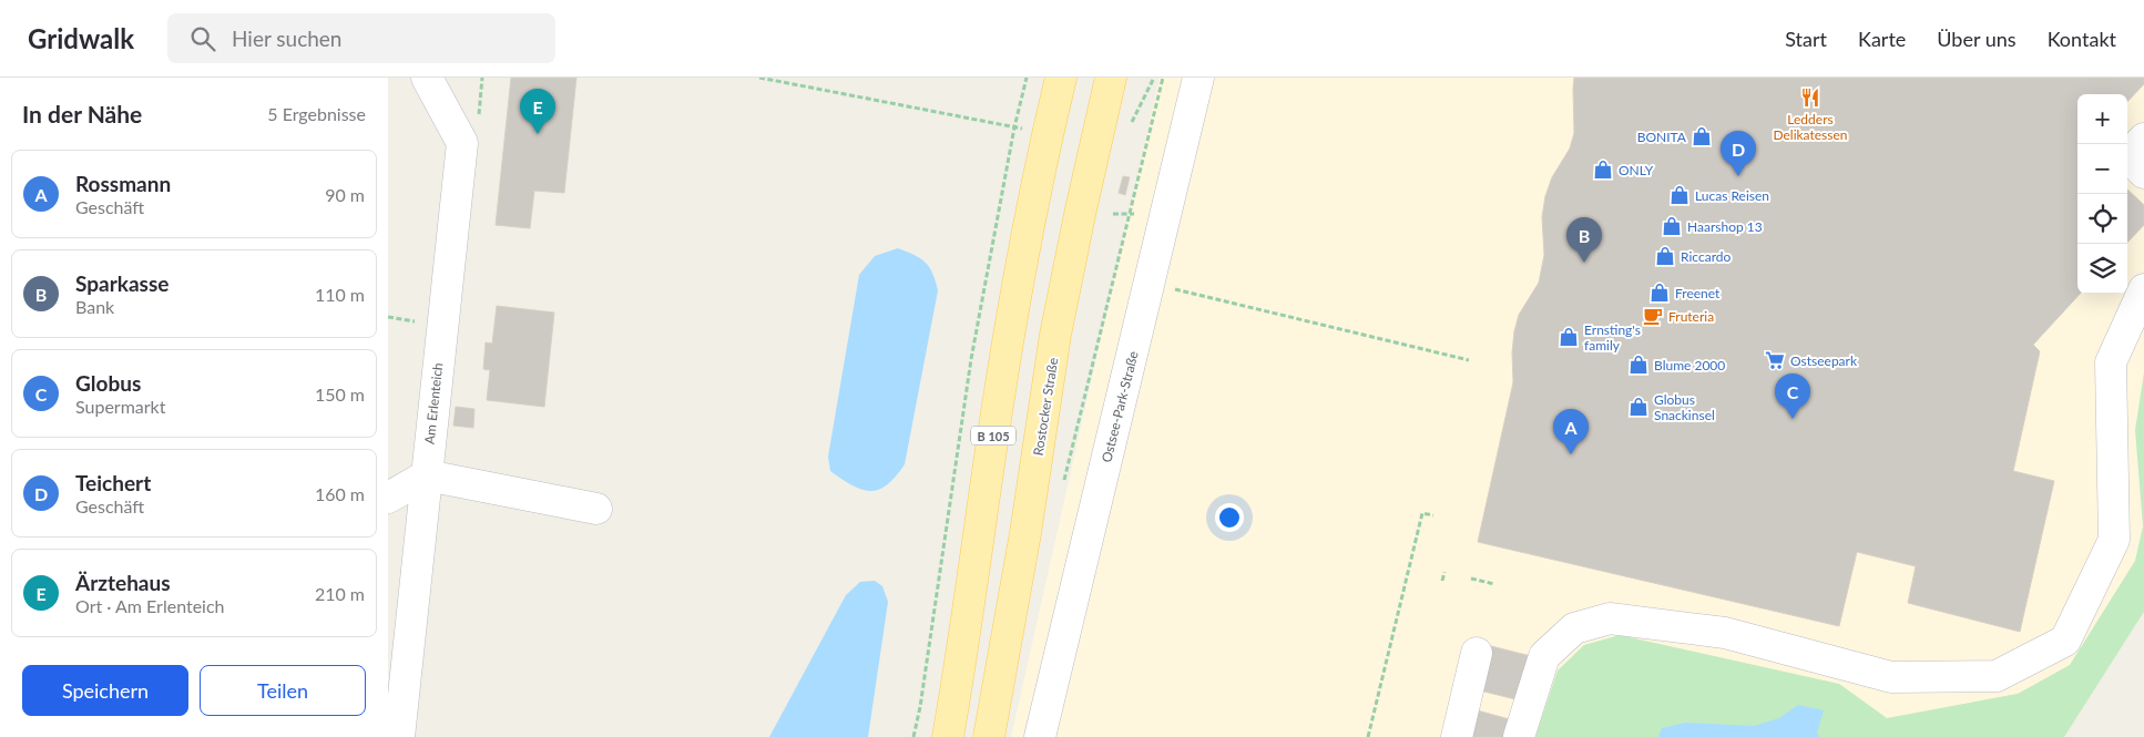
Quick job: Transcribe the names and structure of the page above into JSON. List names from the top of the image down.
{
  "streets": {
    "main road": ["Rostocker Straße", "B 105"],
    "street": ["Am Erlenteich", "Ostsee-Park-Straße"]
  },
  "places": {
    "restaurant": ["Ledders Delikatessen"],
    "shop": [
      "BONITA",
      "ONLY",
      "Lucas Reisen",
      "Haarshop 13",
      "Riccardo",
      "Freenet",
      "Ernsting's family",
      "Blume 2000",
      "Globus Snackinsel"
    ],
    "cafe": ["Fruteria"],
    "supermarket": ["Ostseepark"]
  },
  "page": {
    "header": "Gridwalk",
    "search": "Hier suchen",
    "nav": [
      "Start",
      "Karte",
      "Über uns",
      "Kontakt"
    ],
    "heading": ["In der Nähe", "5 Ergebnisse"],
    "pins": [
      "E",
      "D",
      "B",
      "C",
      "A"
    ],
    "map_buttons": ["+", "−"],
    "list": [
      {
        "mark": "A",
        "name": "Rossmann",
        "note": "Geschäft",
        "value": "90 m"
      },
      {
        "mark": "B",
        "name": "Sparkasse",
        "note": "Bank",
        "value": "110 m"
      },
      {
        "mark": "C",
        "name": "Globus",
        "note": "Supermarkt",
        "value": "150 m"
      },
      {
        "mark": "D",
        "name": "Teichert",
        "note": "Geschäft",
        "value": "160 m"
      },
      {
        "mark": "E",
        "name": "Ärztehaus",
        "note": "Ort · Am Erlenteich",
        "value": "210 m"
      }
    ],
    "buttons": ["Speichern", "Teilen"]
  }
}
